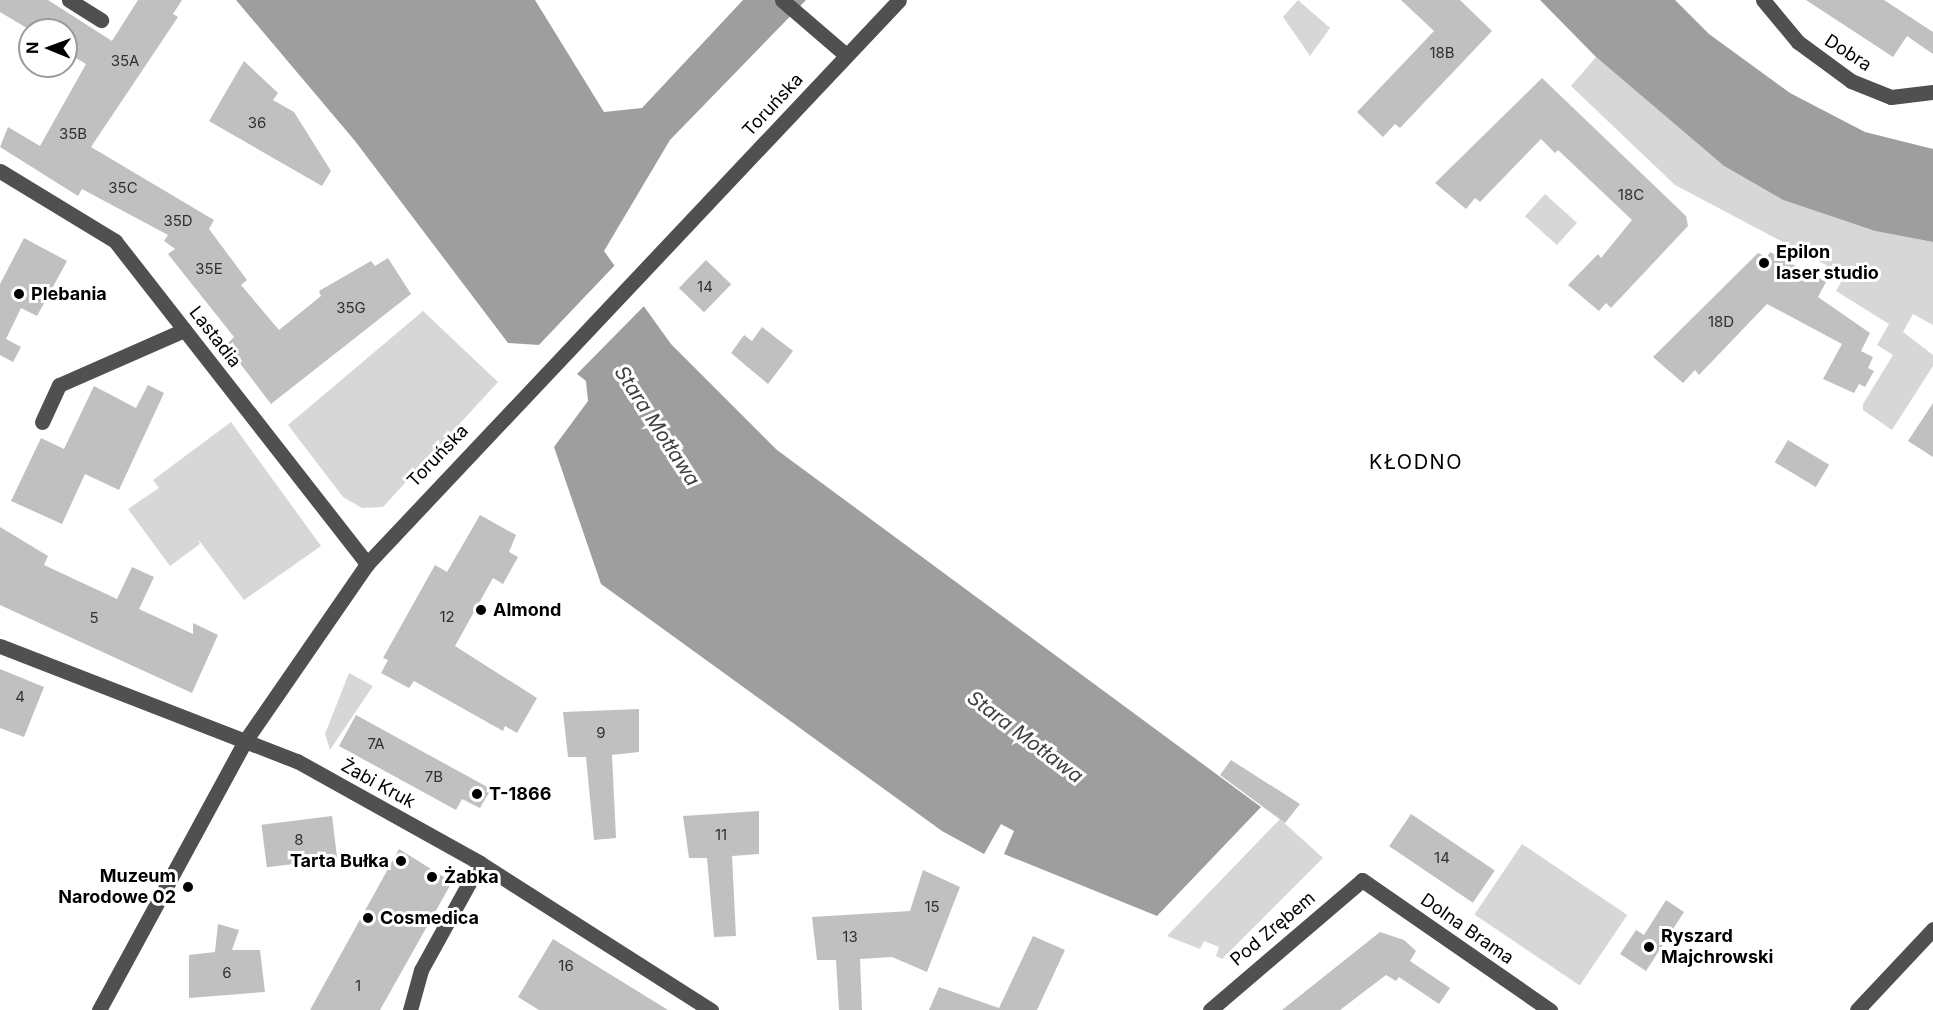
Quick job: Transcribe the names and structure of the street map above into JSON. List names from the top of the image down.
{
  "streets": {
    "street": [
      "Dobra",
      "Toruńska",
      "Lastadia",
      "Żabi Kruk",
      "Pod Zrębem",
      "Dolna Brama"
    ]
  },
  "crossings": [
    ["Toruńska", "Lastadia"],
    ["Toruńska", "Żabi Kruk"],
    ["Pod Zrębem", "Dolna Brama"]
  ],
  "districts": ["KŁODNO"],
  "water": ["Stara Motława"],
  "places": [
    "Epilon laser studio",
    "Plebania",
    "Almond",
    "T-1866",
    "Tarta Bułka",
    "Żabka",
    "Muzeum Narodowe 02",
    "Cosmedica",
    "Ryszard Majchrowski"
  ],
  "house_numbers": [
    "18B",
    "35A",
    "36",
    "35B",
    "35C",
    "18C",
    "35D",
    "35E",
    "14",
    "35G",
    "18D",
    "12",
    "5",
    "4",
    "9",
    "7A",
    "7B",
    "11",
    "8",
    "14",
    "15",
    "13",
    "16",
    "6",
    "1"
  ],
  "north": "left"
}
